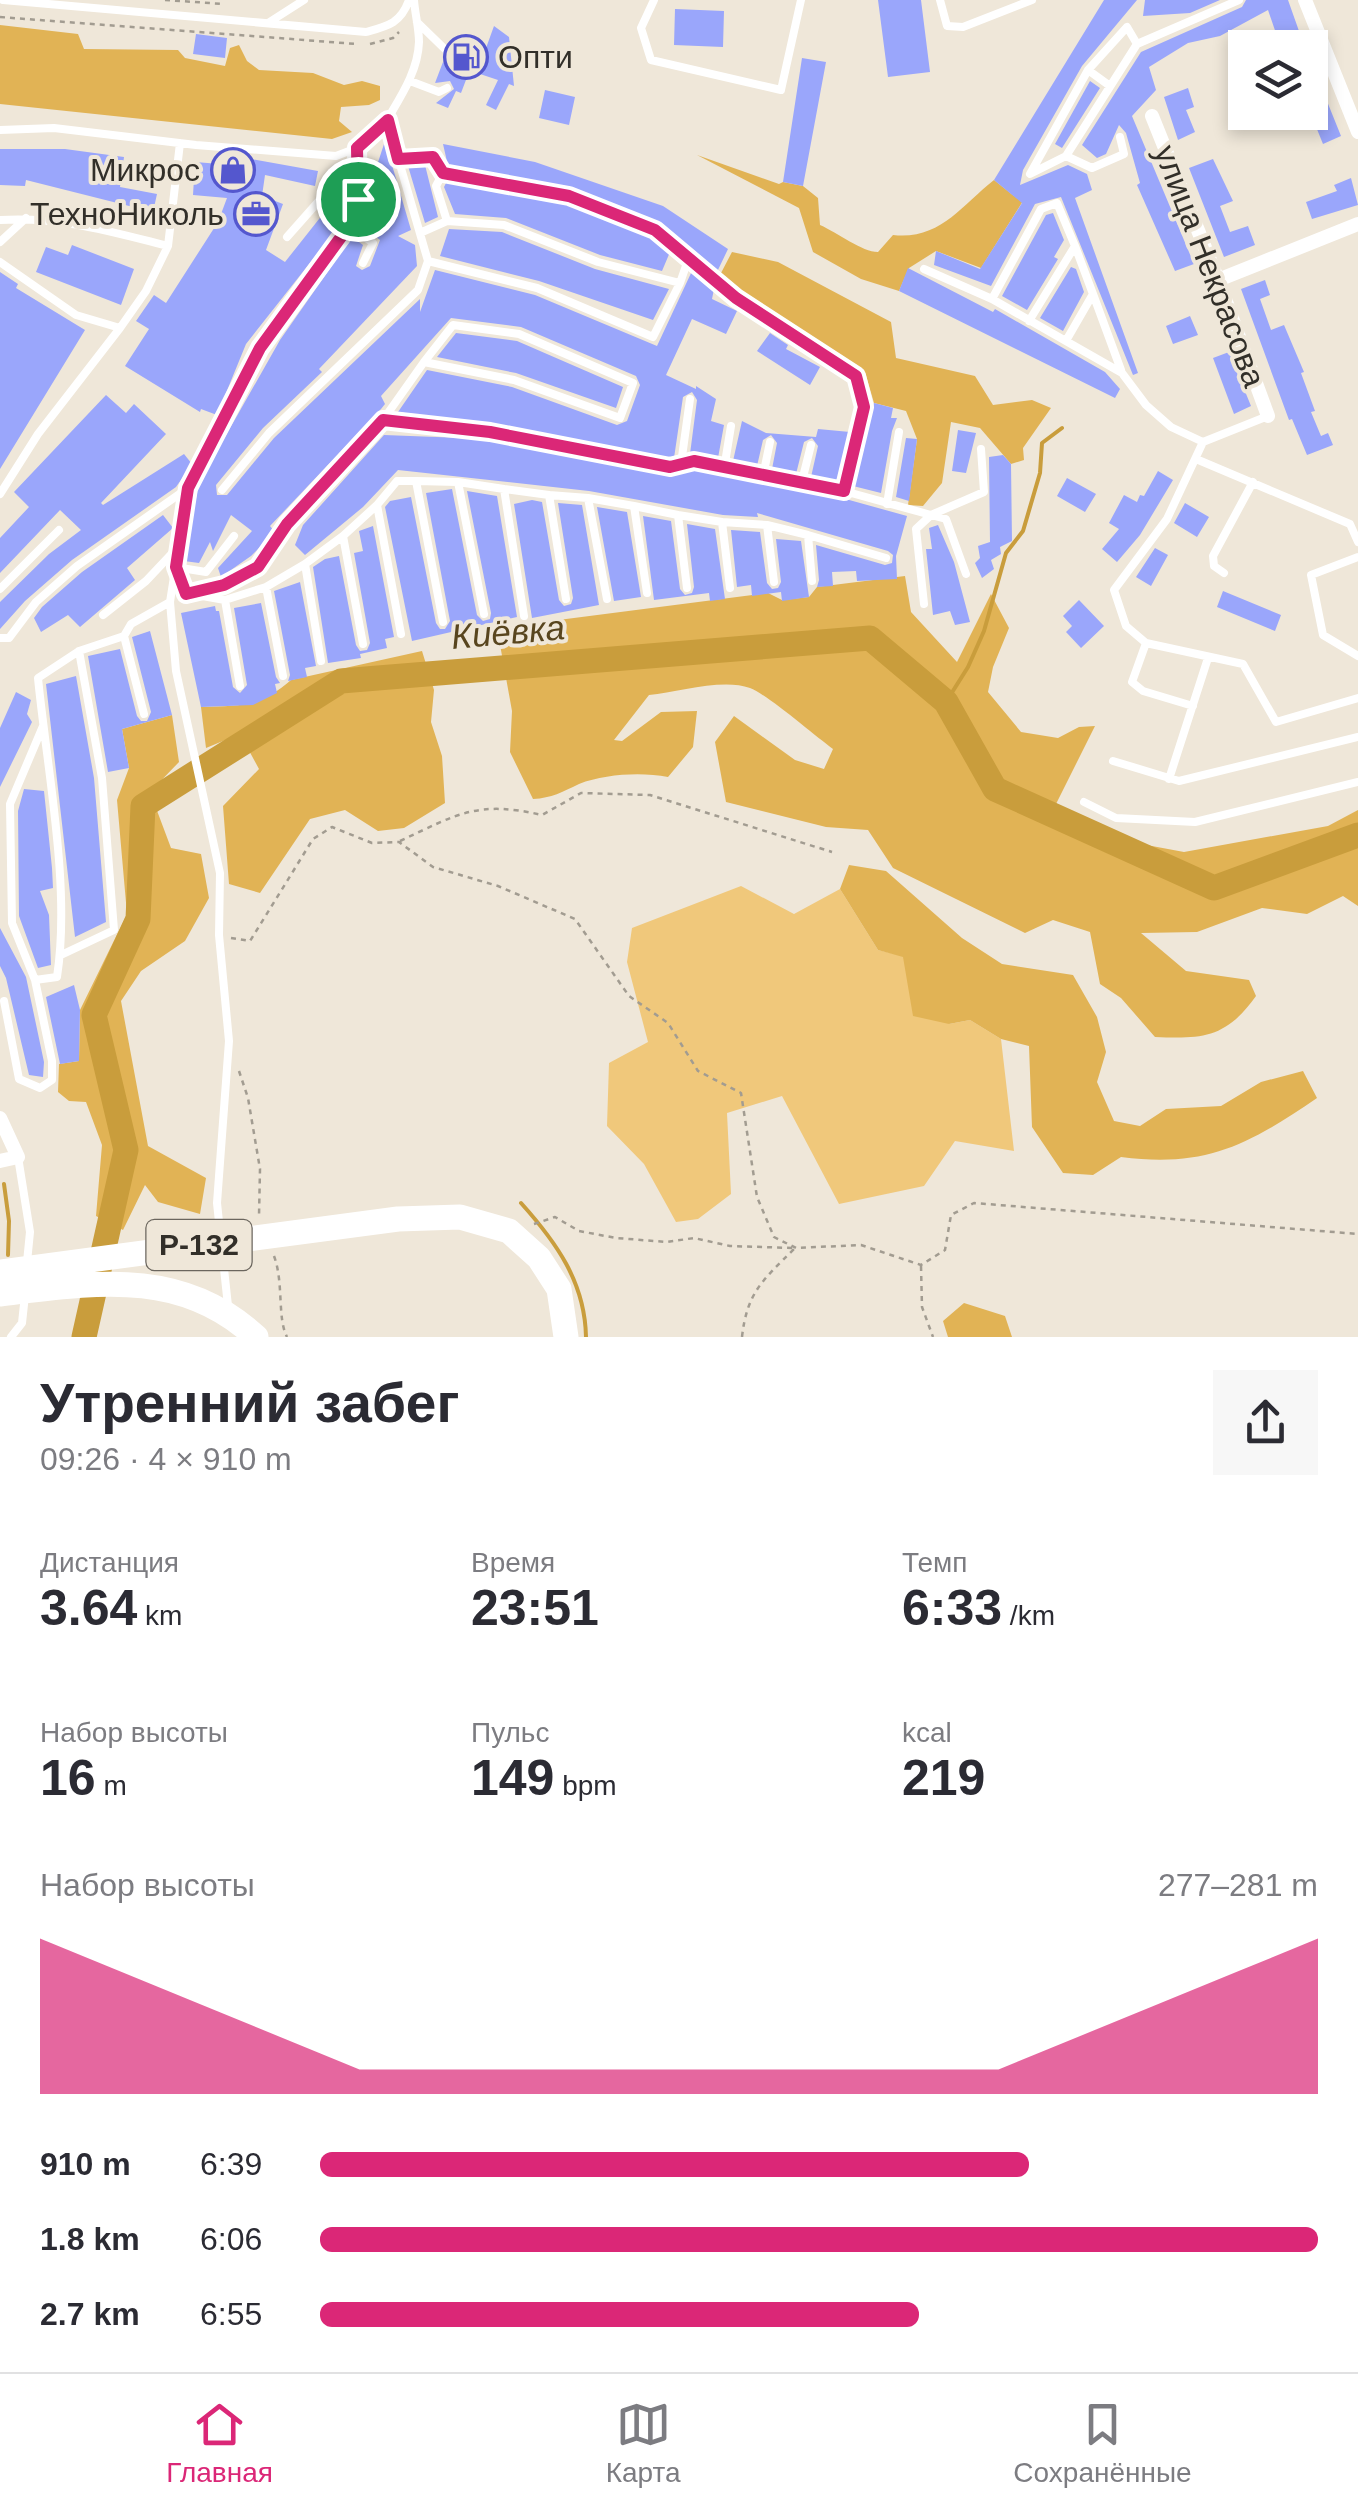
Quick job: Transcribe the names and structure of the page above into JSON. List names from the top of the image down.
{
  "streets": {
    "highway": ["Р-132"],
    "street": ["улица Некрасова"]
  },
  "water": ["Киёвка"],
  "places": {
    "fuel station": ["Опти"],
    "shop": ["Микрос"],
    "office": ["ТехноНиколь"]
  },
  "page": {
    "heading": ["Утренний забег", "09:26 · 4 × 910 m"],
    "stats": [
      ["Дистанция", "3.64 km"],
      ["Время", "23:51"],
      ["Темп", "6:33 /km"],
      ["Набор высоты", "16 m"],
      ["Пульс", "149 bpm"],
      ["kcal", "219"]
    ],
    "chart": ["Набор высоты", "277–281 m"],
    "list": [
      {
        "name": "910 m",
        "note": "6:39"
      },
      {
        "name": "1.8 km",
        "note": "6:06"
      },
      {
        "name": "2.7 km",
        "note": "6:55"
      }
    ],
    "tabs": ["Главная", "Карта", "Сохранённые"]
  }
}
